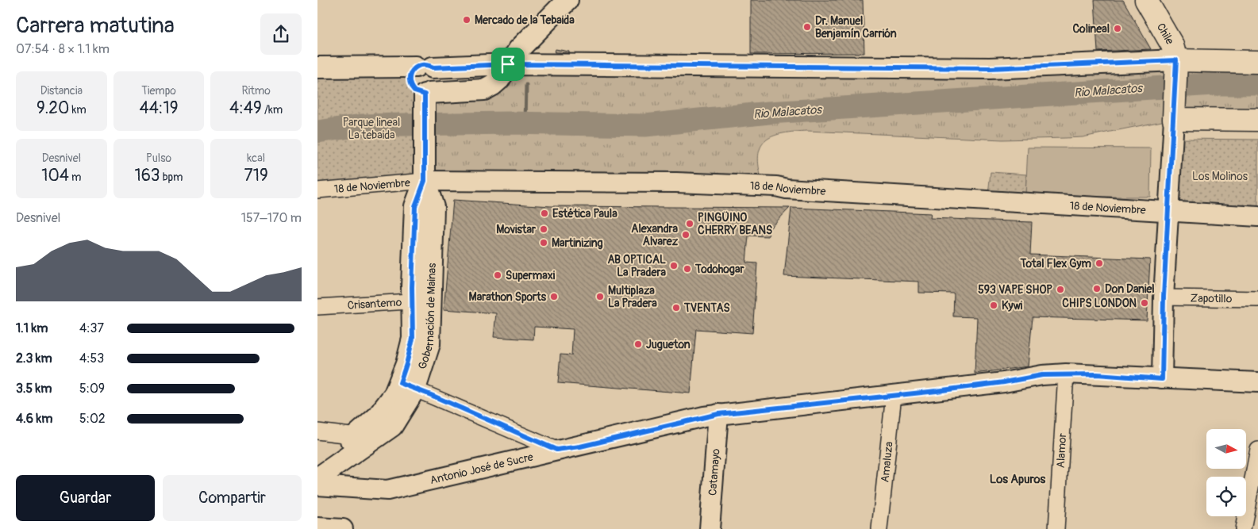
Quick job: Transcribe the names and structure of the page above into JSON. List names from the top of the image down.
{
  "streets": {
    "main road": ["Chile", "Gobernación de Mainas"],
    "street": [
      "18 de Noviembre",
      "Zapotillo",
      "Crisantemo",
      "Alamor",
      "Amaluza",
      "Antonio José de Sucre",
      "Catamayo"
    ]
  },
  "crossings": [
    ["Chile", "18 de Noviembre"],
    ["Chile", "Zapotillo"],
    ["Chile", "Antonio José de Sucre"],
    ["18 de Noviembre", "Gobernación de Mainas"],
    ["Crisantemo", "Gobernación de Mainas"],
    ["Alamor", "Antonio José de Sucre"],
    ["Amaluza", "Antonio José de Sucre"],
    ["Antonio José de Sucre", "Catamayo"]
  ],
  "districts": ["Los Apuros"],
  "water": ["Rio Malacatos"],
  "parks": ["Parque lineal La tebaida", "Los Molinos"],
  "places": [
    "Mercado de la Tebaida",
    "Dr. Manuel Benjamín Carrión",
    "Colineal",
    "Estética Paula",
    "PINGÜINO CHERRY BEANS",
    "Movistar",
    "Alexandra Alvarez",
    "Martinizing",
    "Total Flex Gym",
    "AB OPTICAL La Pradera",
    "Todohogar",
    "Supermaxi",
    "Don Daniel",
    "593 VAPE SHOP",
    "Marathon Sports",
    "Multiplaza La Pradera",
    "CHIPS LONDON",
    "Kywi",
    "TVENTAS",
    "Jugueton"
  ],
  "north": "right",
  "page": {
    "heading": ["Carrera matutina", "07:54 · 8 × 1.1 km"],
    "stats": [
      ["Distancia", "9.20 km"],
      ["Tiempo", "44:19"],
      ["Ritmo", "4:49 /km"],
      ["Desnivel", "104 m"],
      ["Pulso", "163 bpm"],
      ["kcal", "719"]
    ],
    "chart": ["Desnivel", "157–170 m"],
    "list": [
      {
        "name": "1.1 km",
        "note": "4:37"
      },
      {
        "name": "2.3 km",
        "note": "4:53"
      },
      {
        "name": "3.5 km",
        "note": "5:09"
      },
      {
        "name": "4.6 km",
        "note": "5:02"
      }
    ],
    "buttons": ["Guardar", "Compartir"]
  }
}
